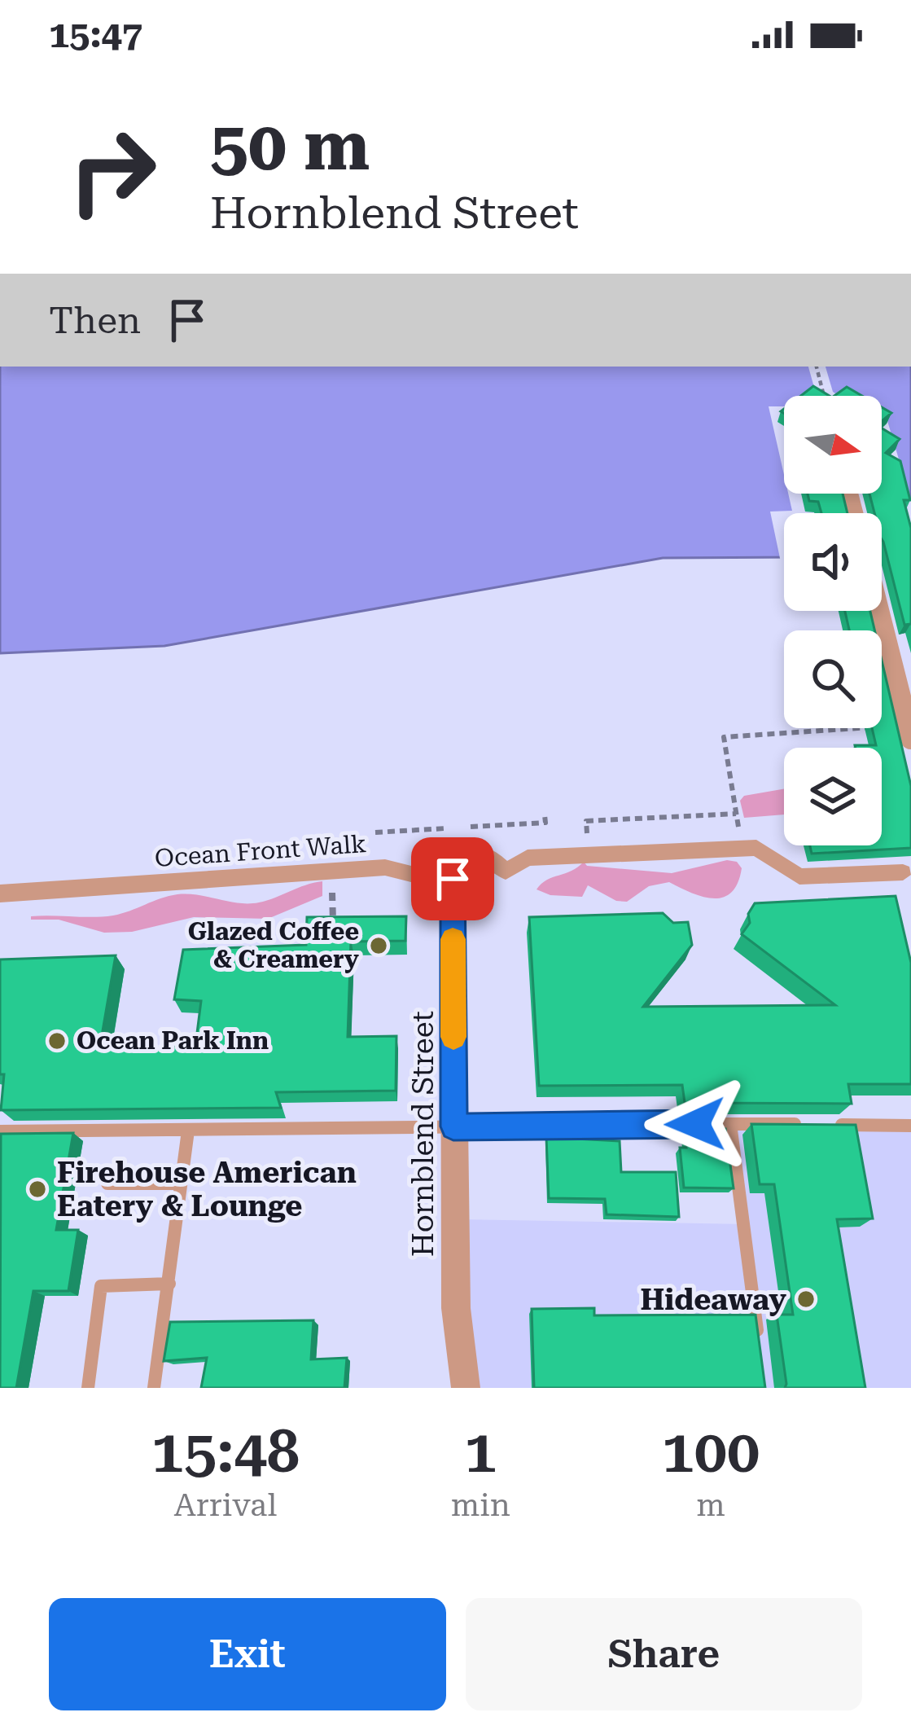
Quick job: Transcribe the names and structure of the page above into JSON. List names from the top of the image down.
{
  "streets": {
    "street": ["Ocean Front Walk", "Hornblend Street"]
  },
  "places": [
    "Glazed Coffee & Creamery",
    "Ocean Park Inn",
    "Firehouse American Eatery & Lounge",
    "Hideaway"
  ],
  "north": "right",
  "page": {
    "status": "15:47",
    "turn": ["50 m", "Hornblend Street"],
    "then": "Then",
    "eta": [
      "15:48",
      "Arrival",
      "1",
      "min",
      "100",
      "m"
    ],
    "buttons": ["Exit", "Share"]
  }
}
